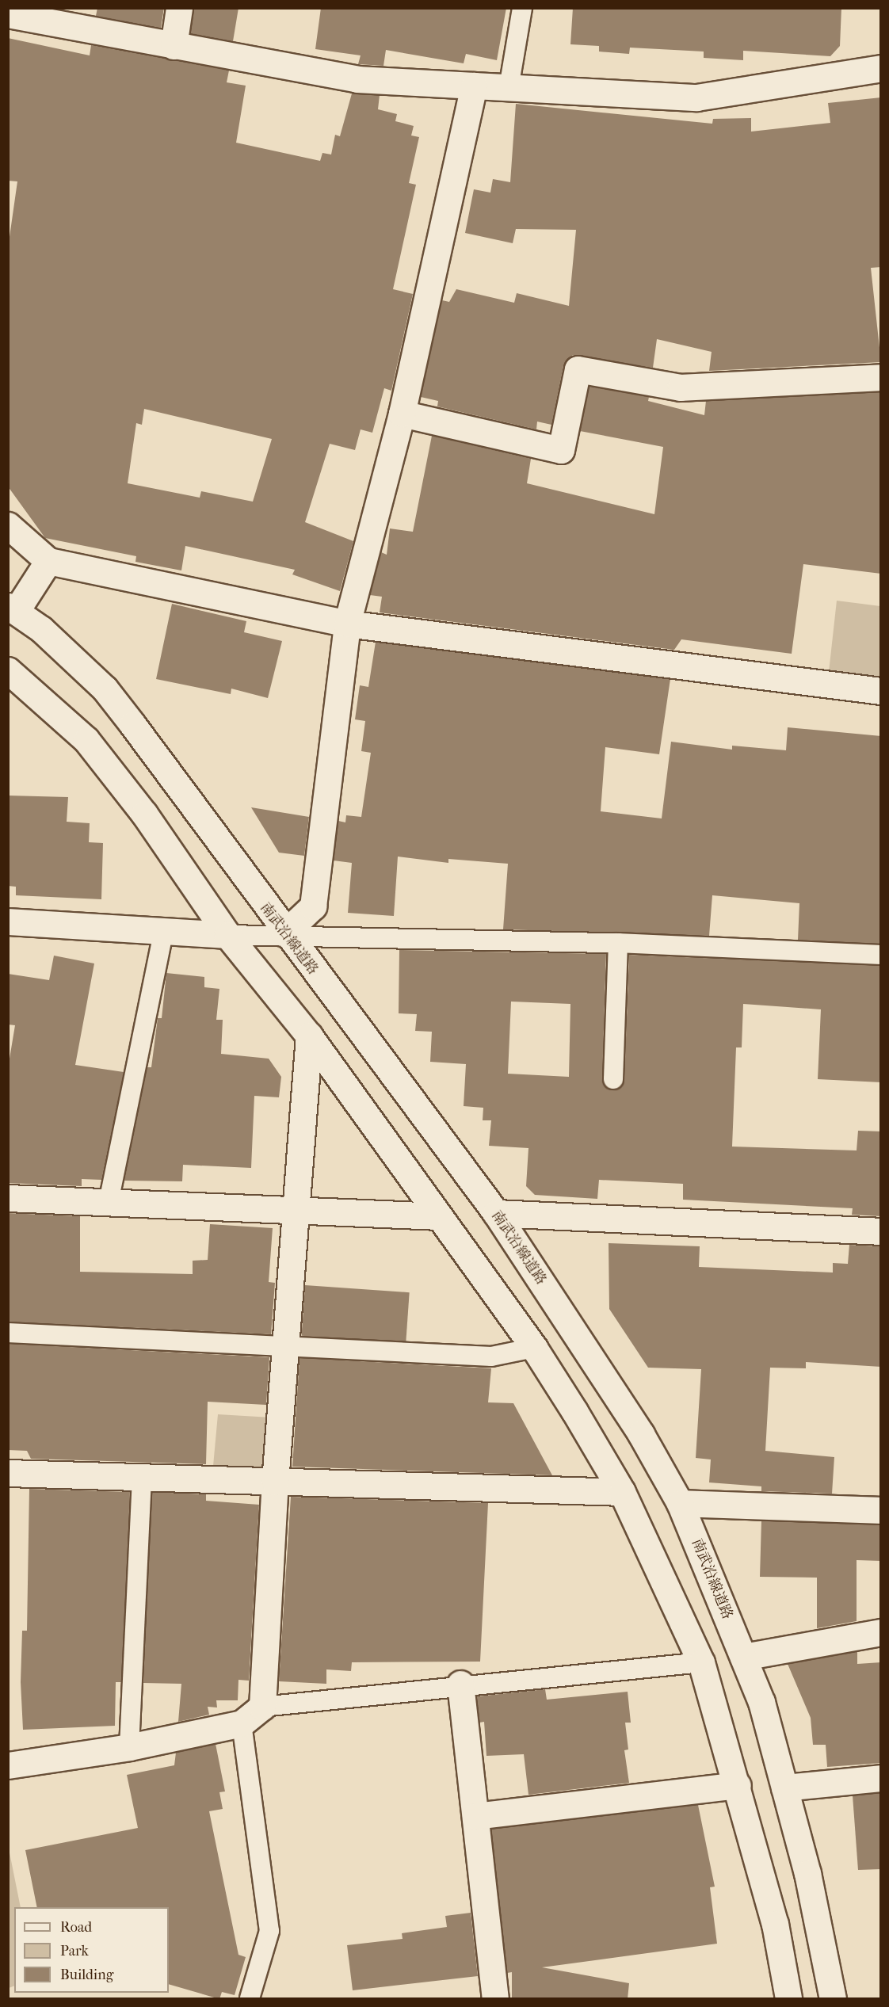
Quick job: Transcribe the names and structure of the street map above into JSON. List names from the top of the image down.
{
  "streets": {
    "street": ["南武沿線道路"]
  },
  "legend": ["Road", "Park", "Building"]
}
